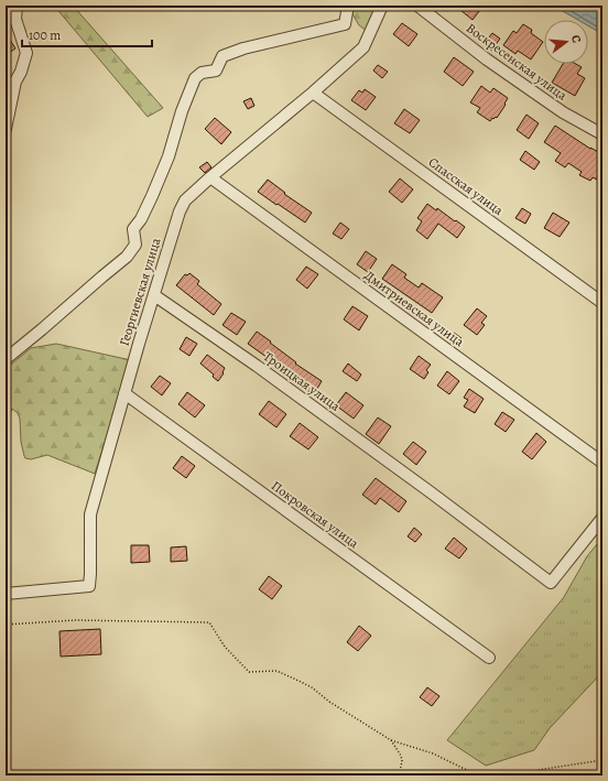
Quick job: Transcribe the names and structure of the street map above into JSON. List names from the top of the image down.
{
  "streets": {
    "street": [
      "Воскресенская улица",
      "Спасская улица",
      "Георгиевская улица",
      "Дмитриевская улица",
      "Троицкая улица",
      "Покровская улица"
    ]
  },
  "crossings": [
    ["Спасская улица", "Георгиевская улица"],
    ["Георгиевская улица", "Дмитриевская улица"],
    ["Георгиевская улица", "Троицкая улица"],
    ["Георгиевская улица", "Покровская улица"]
  ],
  "scale_bar": "100 m",
  "north": "right"
}
